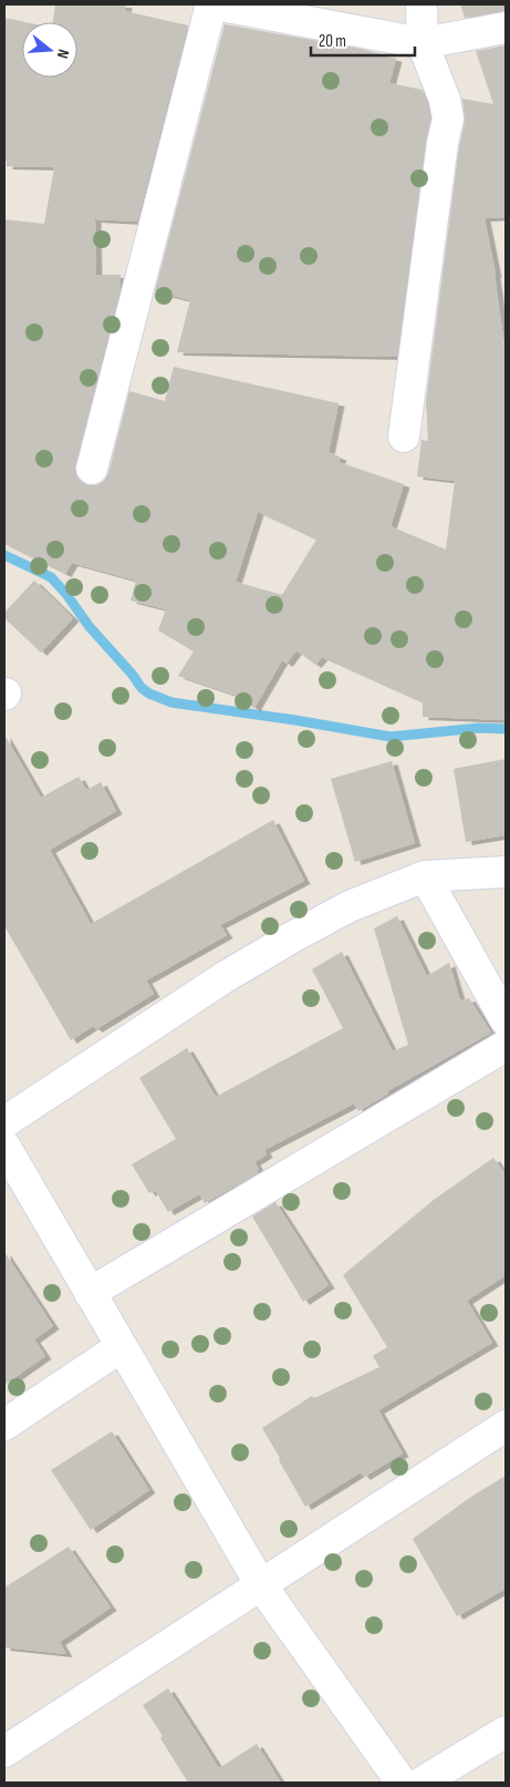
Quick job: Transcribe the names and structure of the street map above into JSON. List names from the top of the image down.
{
  "scale_bar": "20 m",
  "north": "right"
}
